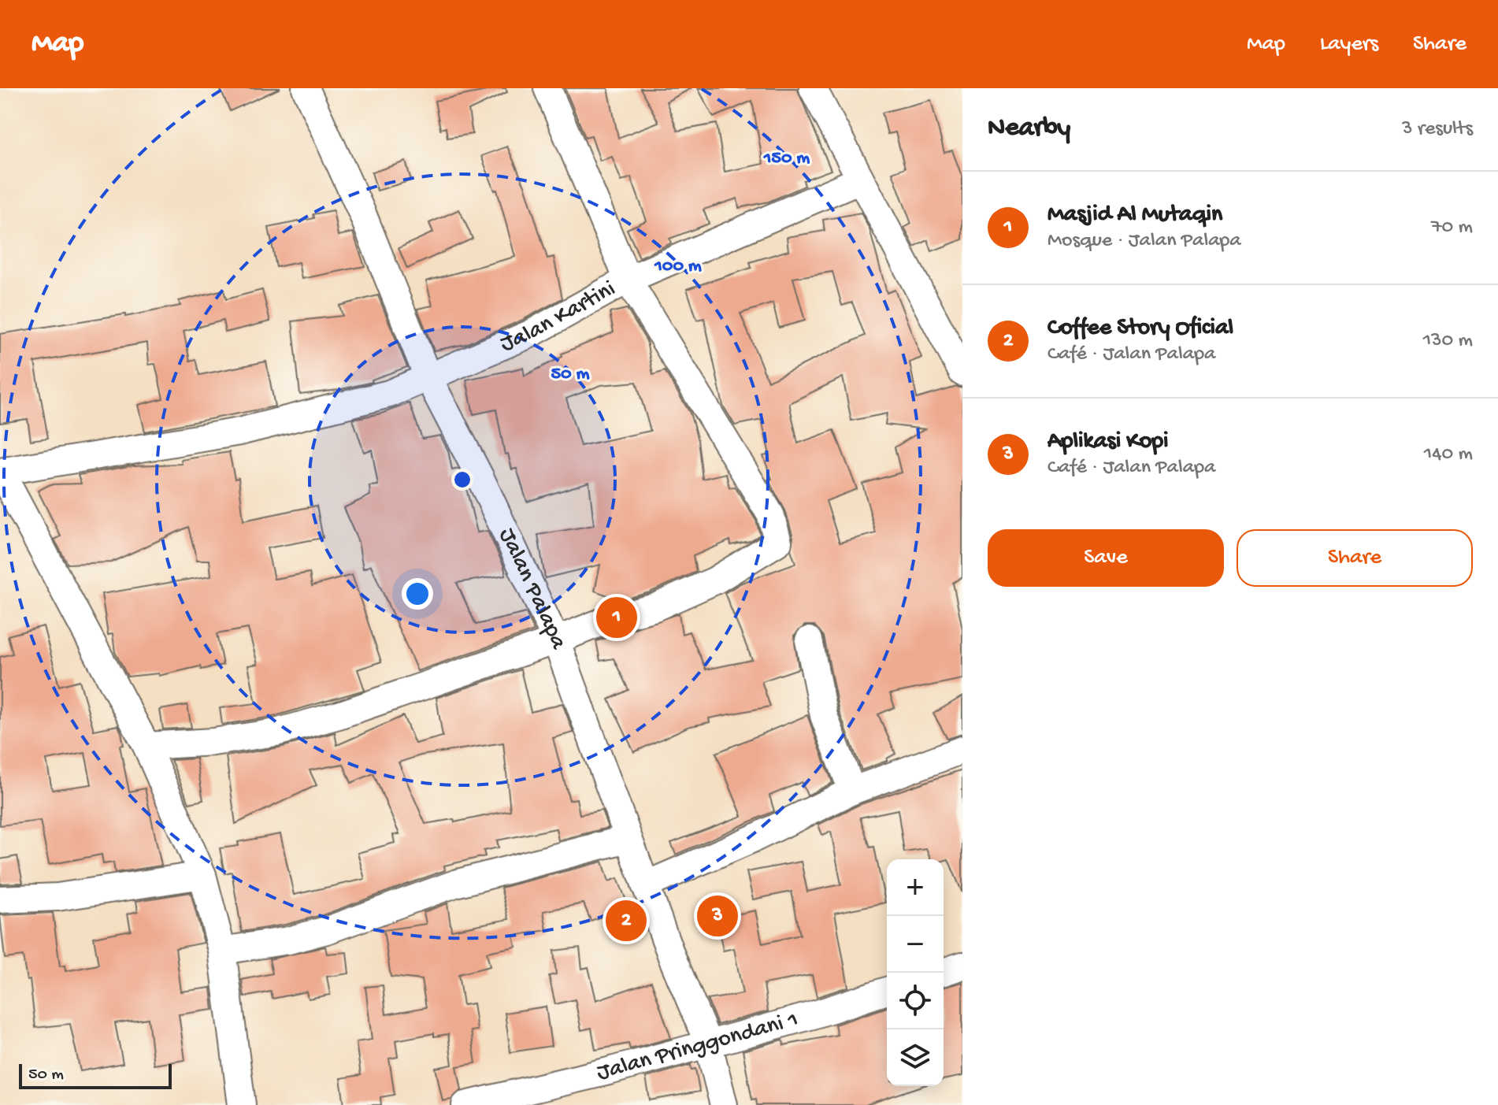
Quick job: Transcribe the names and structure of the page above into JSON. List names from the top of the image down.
{
  "streets": {
    "street": ["Jalan Kartini", "Jalan Palapa", "Jalan Pringgondani 1"]
  },
  "crossings": [
    ["Jalan Kartini", "Jalan Palapa"],
    ["Jalan Palapa", "Jalan Pringgondani 1"]
  ],
  "scale_bar": "50 m",
  "page": {
    "header": "Map",
    "nav": ["Map", "Layers", "Share"],
    "heading": ["Nearby", "3 results"],
    "list": [
      {
        "mark": "1",
        "name": "Masjid Al Mutaqin",
        "note": "Mosque · Jalan Palapa",
        "value": "70 m"
      },
      {
        "mark": "2",
        "name": "Coffee Story Oficial",
        "note": "Café · Jalan Palapa",
        "value": "130 m"
      },
      {
        "mark": "3",
        "name": "Aplikasi Kopi",
        "note": "Café · Jalan Palapa",
        "value": "140 m"
      }
    ],
    "buttons": ["Save", "Share"],
    "pins": ["1", "3", "2"],
    "map_buttons": ["+", "−"],
    "scale": "50 m"
  },
  "rings": ["150 m", "100 m", "50 m"]
}
